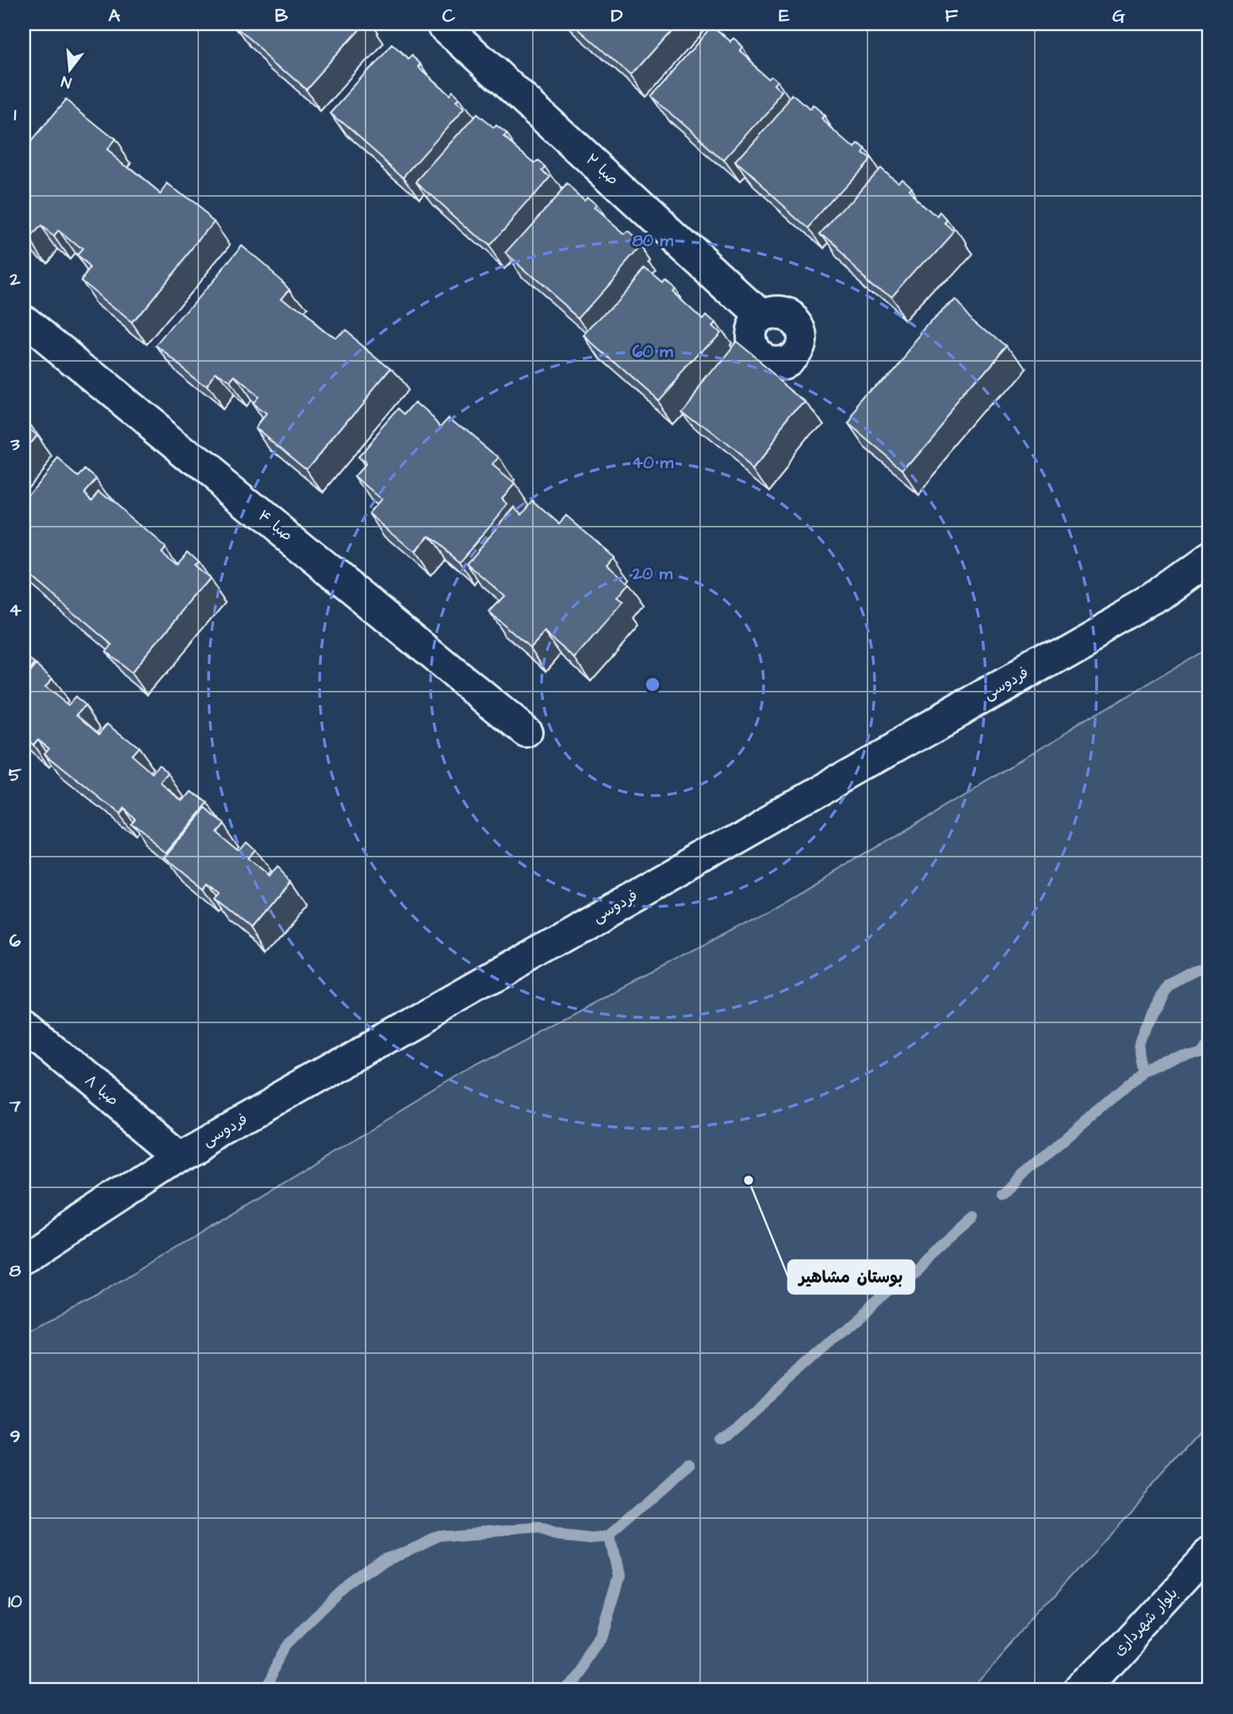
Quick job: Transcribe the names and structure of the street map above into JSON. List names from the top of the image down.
{
  "streets": {
    "street": [
      "صبا ۲",
      "صبا ۴",
      "فردوسی",
      "صبا ۸",
      "بلوار شهرداری"
    ]
  },
  "crossings": [
    ["فردوسی", "صبا ۸"]
  ],
  "places": ["بوستان مشاهیر"],
  "north": "bottom",
  "grid": {
    "columns": [
      "A",
      "B",
      "C",
      "D",
      "E",
      "F",
      "G"
    ],
    "rows": [
      "1",
      "2",
      "3",
      "4",
      "5",
      "6",
      "7",
      "8",
      "9",
      "10"
    ]
  },
  "rings": [
    "80 m",
    "60 m",
    "40 m",
    "20 m"
  ]
}
